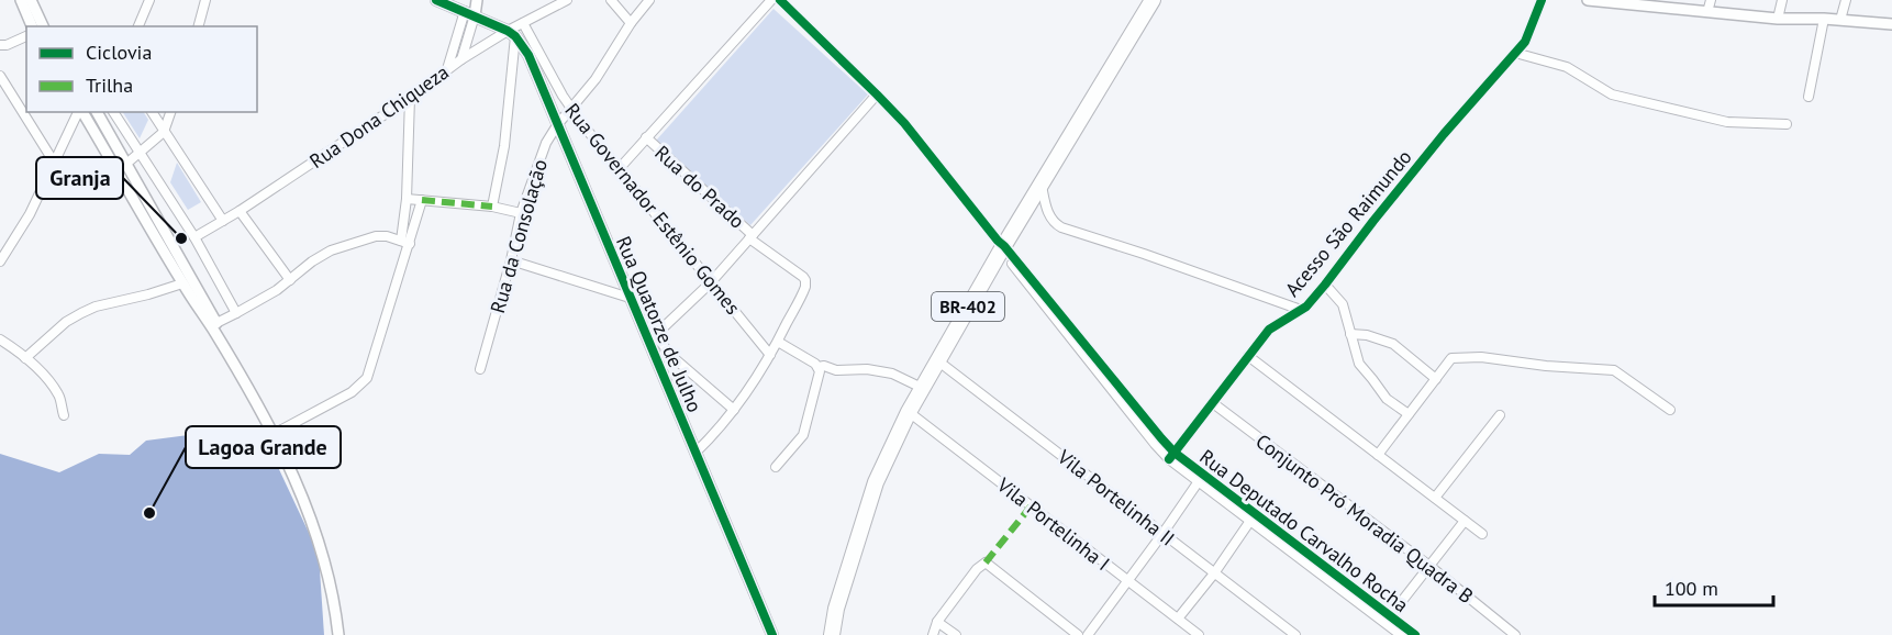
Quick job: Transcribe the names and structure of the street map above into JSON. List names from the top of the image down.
{
  "streets": {
    "highway": ["BR-402"],
    "street": [
      "Rua Dona Chiqueza",
      "Rua do Prado",
      "Rua Governador Estênio Gomes",
      "Acesso São Raimundo",
      "Rua da Consolação",
      "Rua Quatorze de Julho",
      "Vila Portelinha II",
      "Conjunto Pró Moradia Quadra B",
      "Vila Portelinha I",
      "Rua Deputado Carvalho Rocha"
    ]
  },
  "crossings": [
    ["Rua Dona Chiqueza", "Rua Governador Estênio Gomes"],
    ["Rua Dona Chiqueza", "Rua Quatorze de Julho"],
    ["Rua Governador Estênio Gomes", "Rua da Consolação"],
    ["Acesso São Raimundo", "Conjunto Pró Moradia Quadra B"],
    ["Acesso São Raimundo", "Rua Deputado Carvalho Rocha"],
    ["Rua da Consolação", "Rua Quatorze de Julho"],
    ["BR-402", "Vila Portelinha II"],
    ["BR-402", "Vila Portelinha I"],
    ["BR-402", "Rua Deputado Carvalho Rocha"]
  ],
  "places": ["Granja", "Lagoa Grande"],
  "legend": ["Ciclovia", "Trilha"],
  "scale_bar": "100 m"
}
